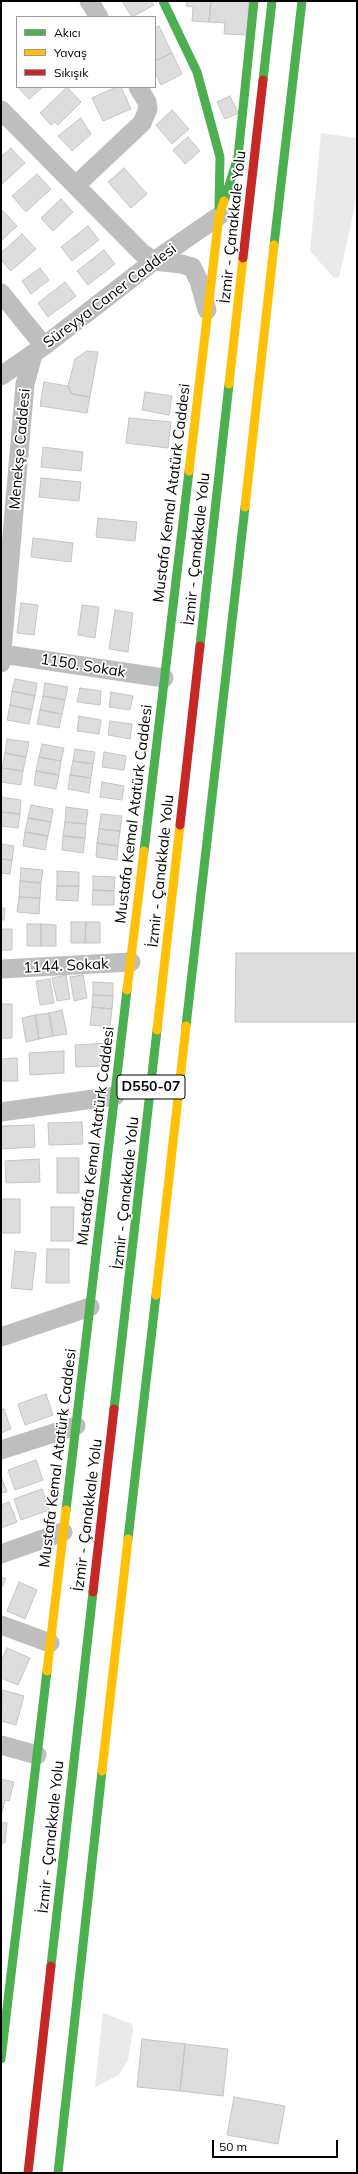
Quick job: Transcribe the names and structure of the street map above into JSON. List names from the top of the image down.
{
  "streets": {
    "main road": ["İzmir - Çanakkale Yolu", "Mustafa Kemal Atatürk Caddesi", "D550-07"],
    "street": [
      "Süreyya Caner Caddesi",
      "Menekşe Caddesi",
      "1150. Sokak",
      "1144. Sokak"
    ]
  },
  "crossings": [
    ["Süreyya Caner Caddesi", "Menekşe Caddesi"],
    ["Süreyya Caner Caddesi", "Mustafa Kemal Atatürk Caddesi"],
    ["Menekşe Caddesi", "1150. Sokak"],
    ["Mustafa Kemal Atatürk Caddesi", "1150. Sokak"],
    ["Mustafa Kemal Atatürk Caddesi", "1144. Sokak"]
  ],
  "legend": ["Akıcı", "Yavaş", "Sıkışık"],
  "scale_bar": "50 m"
}
